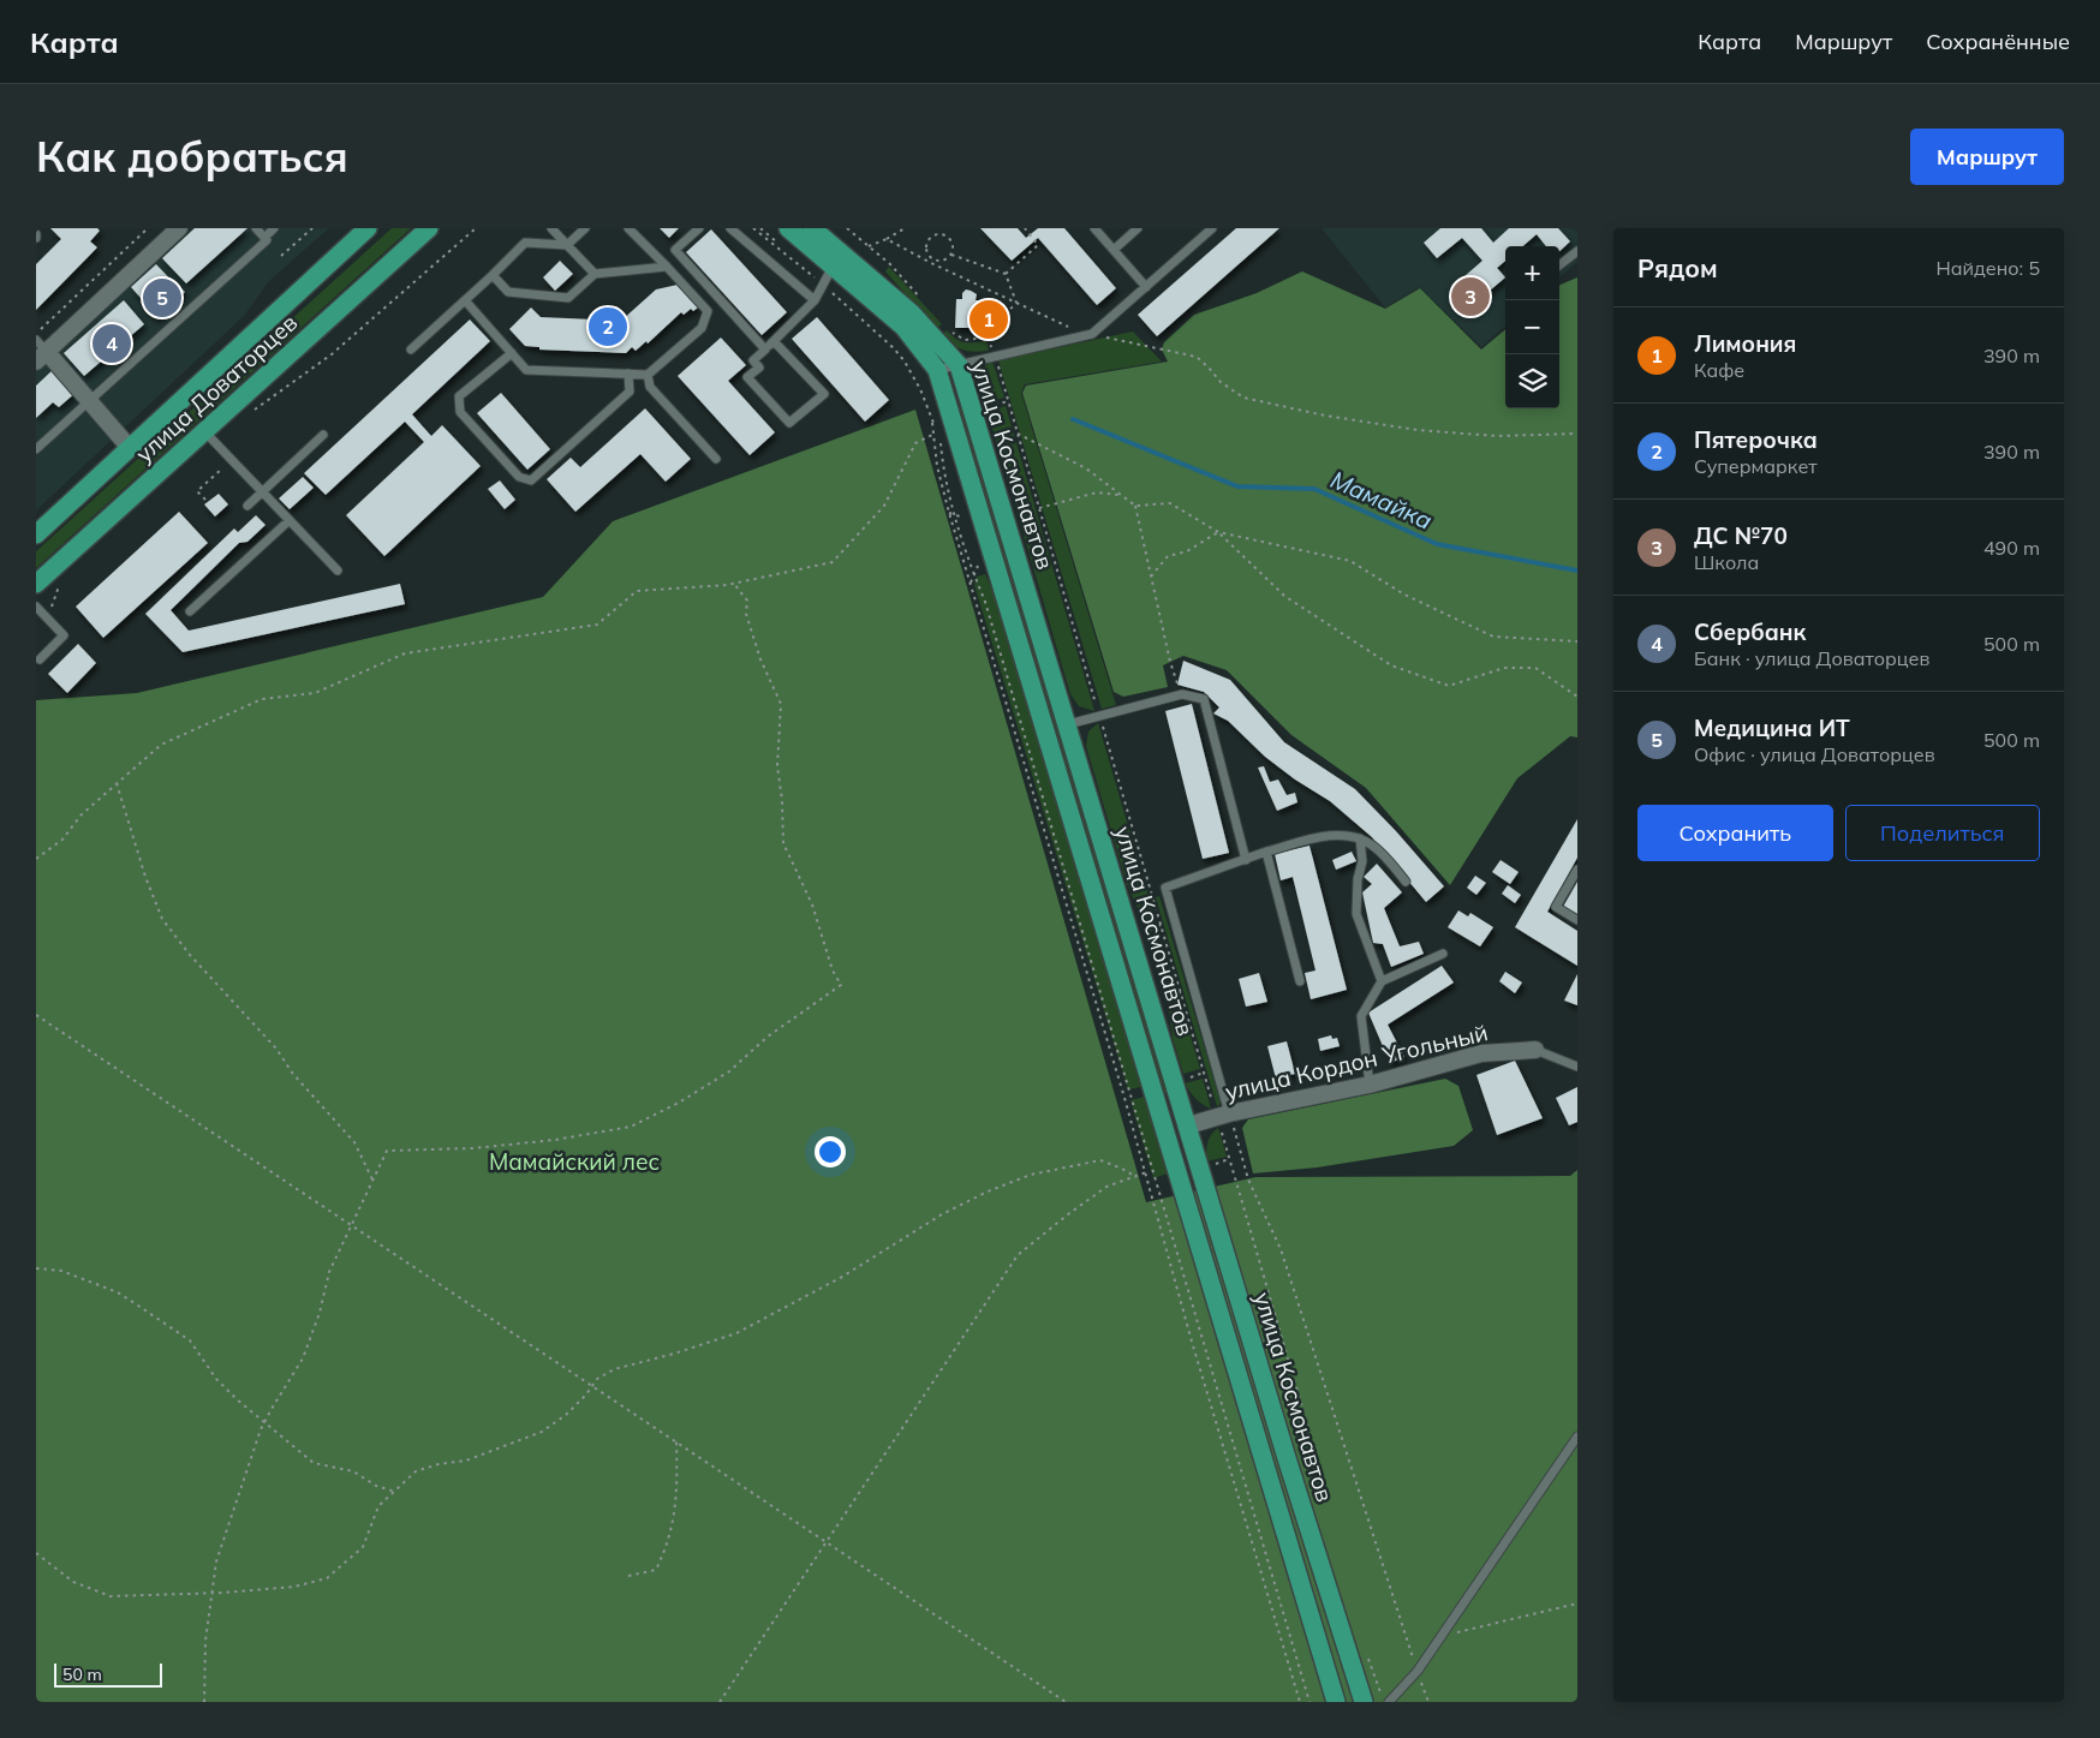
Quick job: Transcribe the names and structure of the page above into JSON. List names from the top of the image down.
{
  "streets": {
    "main road": ["улица Доваторцев", "улица Космонавтов"],
    "street": ["улица Кордон Угольный"]
  },
  "crossings": [
    ["улица Космонавтов", "улица Кордон Угольный"]
  ],
  "water": ["Мамайка"],
  "parks": ["Мамайский лес"],
  "scale_bar": "50 m",
  "page": {
    "header": "Карта",
    "nav": ["Карта", "Маршрут", "Сохранённые"],
    "buttons": [
      "Маршрут",
      ["Сохранить", "Поделиться"]
    ],
    "title": "Как добраться",
    "heading": ["Рядом", "Найдено: 5"],
    "map_buttons": ["+", "−"],
    "pins": [
      "3",
      "5",
      "1",
      "2",
      "4"
    ],
    "list": [
      {
        "mark": "1",
        "name": "Лимония",
        "note": "Кафе",
        "value": "390 m"
      },
      {
        "mark": "2",
        "name": "Пятерочка",
        "note": "Супермаркет",
        "value": "390 m"
      },
      {
        "mark": "3",
        "name": "ДС №70",
        "note": "Школа",
        "value": "490 m"
      },
      {
        "mark": "4",
        "name": "Сбербанк",
        "note": "Банк · улица Доваторцев",
        "value": "500 m"
      },
      {
        "mark": "5",
        "name": "Медицина ИТ",
        "note": "Офис · улица Доваторцев",
        "value": "500 m"
      }
    ],
    "scale": "50 m"
  }
}
